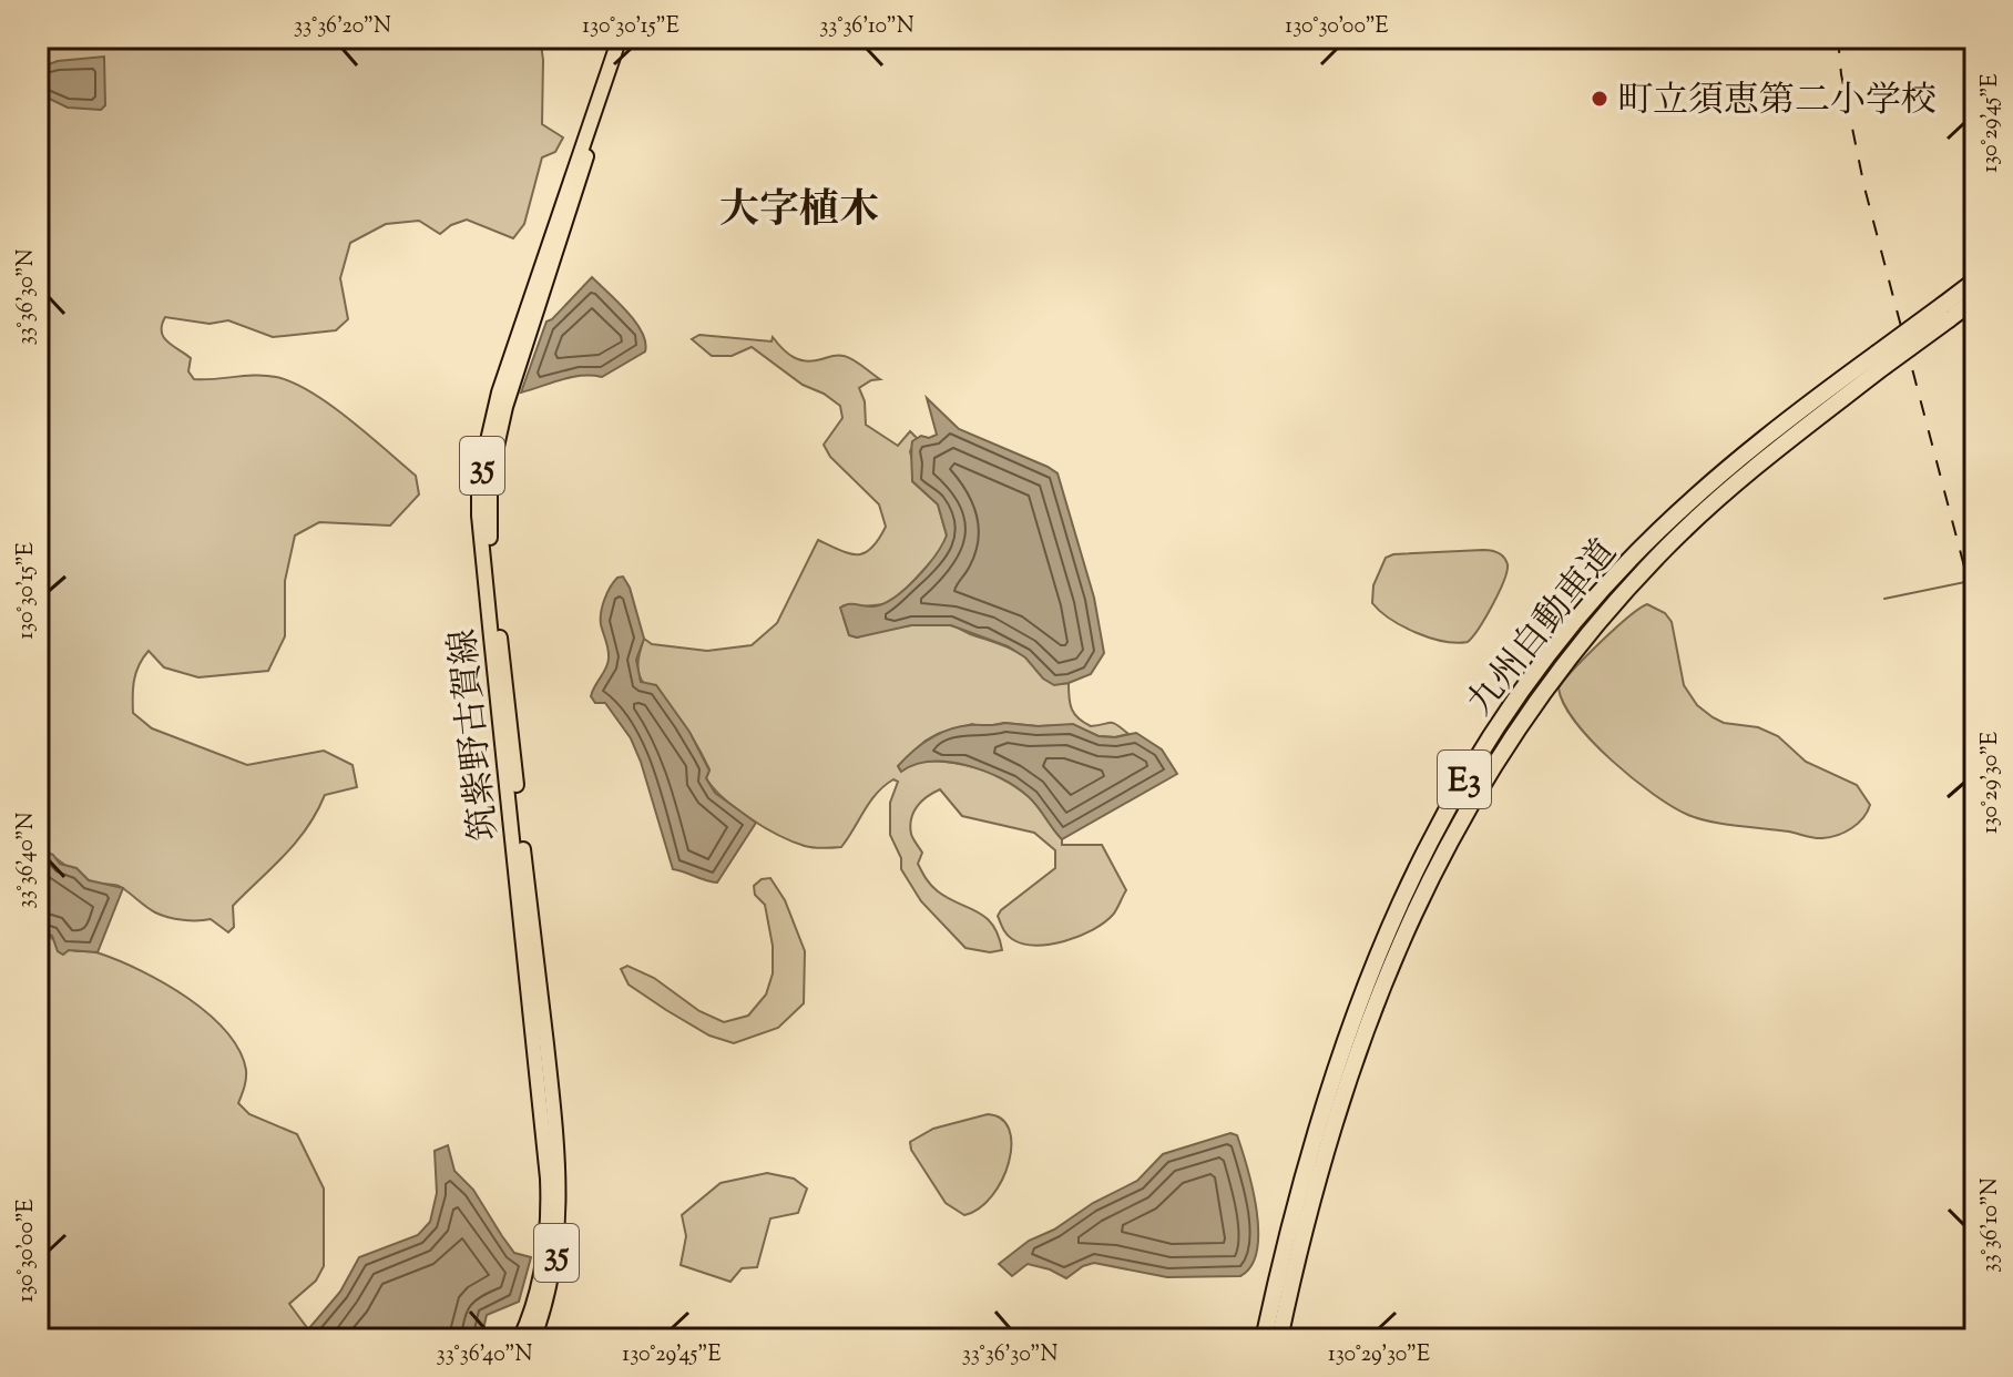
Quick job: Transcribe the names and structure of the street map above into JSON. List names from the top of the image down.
{
  "streets": {
    "highway": ["九州自動車道", "E3"],
    "main road": ["35", "筑紫野古賀線"]
  },
  "districts": ["大字植木"],
  "places": ["町立須恵第二小学校"],
  "coordinates": [
    "33°36'20\"N",
    "130°30'15\"E",
    "33°36'10\"N",
    "130°30'00\"E",
    "130°29'45\"E",
    "33°36'30\"N",
    "130°29'30\"E",
    "33°36'40\"N"
  ]
}
